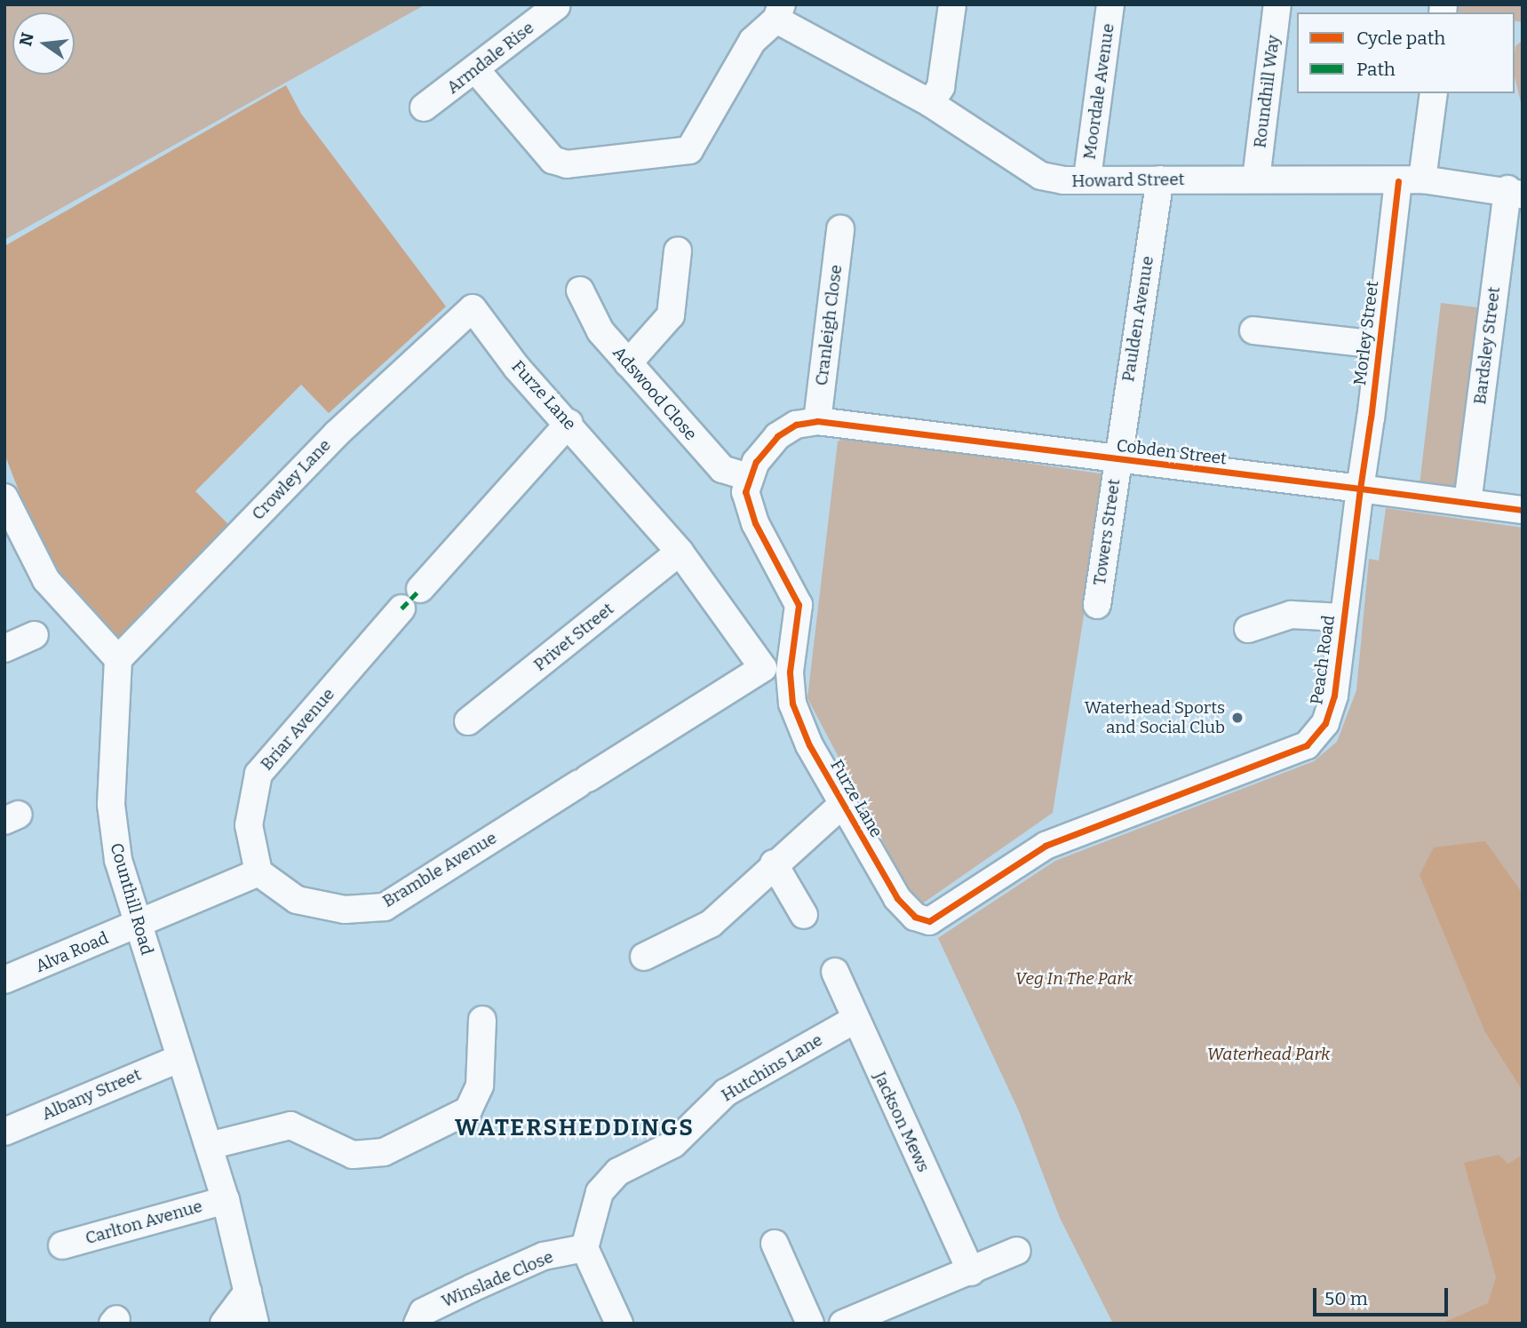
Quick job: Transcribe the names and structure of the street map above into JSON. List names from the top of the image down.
{
  "streets": {
    "street": [
      "Armdale Rise",
      "Moordale Avenue",
      "Roundhill Way",
      "Howard Street",
      "Paulden Avenue",
      "Cranleigh Close",
      "Morley Street",
      "Bardsley Street",
      "Adswood Close",
      "Furze Lane",
      "Cobden Street",
      "Crowley Lane",
      "Towers Street",
      "Privet Street",
      "Peach Road",
      "Briar Avenue",
      "Bramble Avenue",
      "Counthill Road",
      "Alva Road",
      "Hutchins Lane",
      "Albany Street",
      "Jackson Mews",
      "Carlton Avenue",
      "Winslade Close"
    ]
  },
  "crossings": [
    ["Moordale Avenue", "Howard Street"],
    ["Roundhill Way", "Howard Street"],
    ["Howard Street", "Paulden Avenue"],
    ["Howard Street", "Morley Street"],
    ["Howard Street", "Bardsley Street"],
    ["Paulden Avenue", "Cobden Street"],
    ["Paulden Avenue", "Towers Street"],
    ["Cranleigh Close", "Cobden Street"],
    ["Morley Street", "Cobden Street"],
    ["Morley Street", "Peach Road"],
    ["Bardsley Street", "Cobden Street"],
    ["Adswood Close", "Furze Lane"],
    ["Furze Lane", "Crowley Lane"],
    ["Furze Lane", "Privet Street"],
    ["Furze Lane", "Peach Road"],
    ["Furze Lane", "Bramble Avenue"],
    ["Cobden Street", "Towers Street"],
    ["Cobden Street", "Peach Road"],
    ["Crowley Lane", "Counthill Road"],
    ["Briar Avenue", "Bramble Avenue"],
    ["Briar Avenue", "Alva Road"],
    ["Bramble Avenue", "Alva Road"],
    ["Counthill Road", "Alva Road"],
    ["Counthill Road", "Albany Street"],
    ["Counthill Road", "Carlton Avenue"],
    ["Hutchins Lane", "Jackson Mews"],
    ["Hutchins Lane", "Winslade Close"]
  ],
  "districts": ["WATERSHEDDINGS"],
  "parks": ["Veg In The Park", "Waterhead Park"],
  "places": ["Waterhead Sports and Social Club"],
  "legend": ["Cycle path", "Path"],
  "scale_bar": "50 m",
  "north": "left"
}
